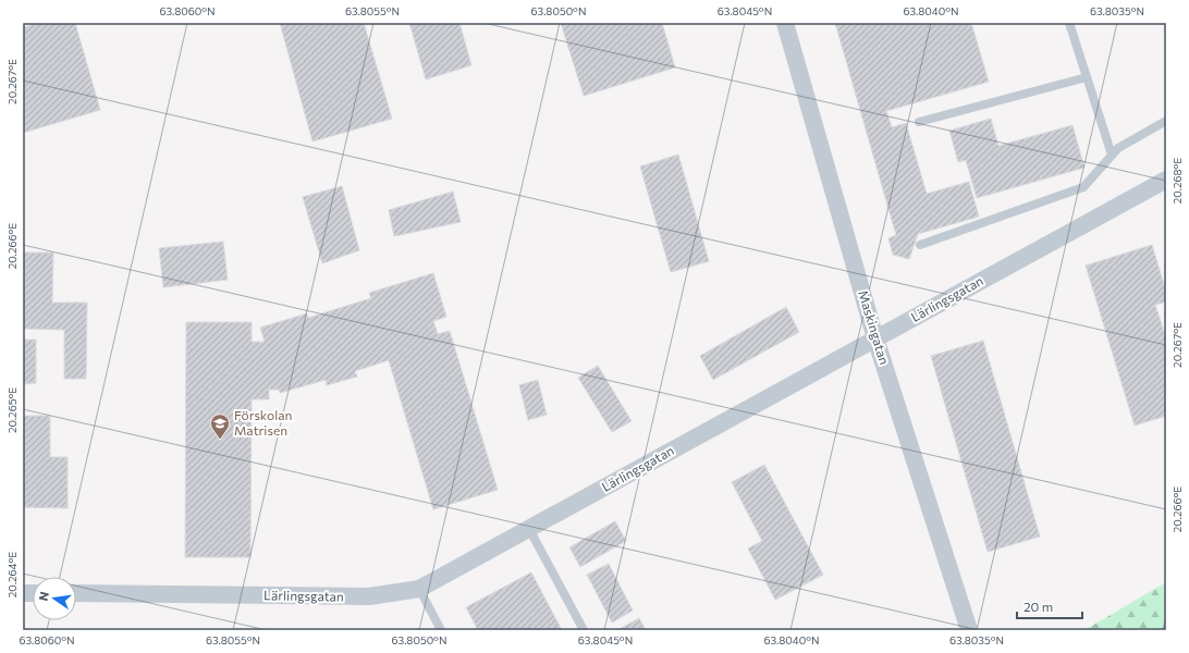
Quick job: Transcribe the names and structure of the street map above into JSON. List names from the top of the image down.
{
  "streets": {
    "street": ["Lärlingsgatan", "Maskingatan"]
  },
  "crossings": [
    ["Lärlingsgatan", "Maskingatan"]
  ],
  "places": {
    "school or university": ["Förskolan Matrisen"]
  },
  "scale_bar": "20 m",
  "north": "left",
  "coordinates": [
    "63.8060°N",
    "63.8055°N",
    "63.8050°N",
    "63.8045°N",
    "63.8040°N",
    "63.8035°N",
    "20.267°E",
    "20.268°E",
    "20.266°E",
    "20.265°E",
    "20.264°E"
  ]
}
